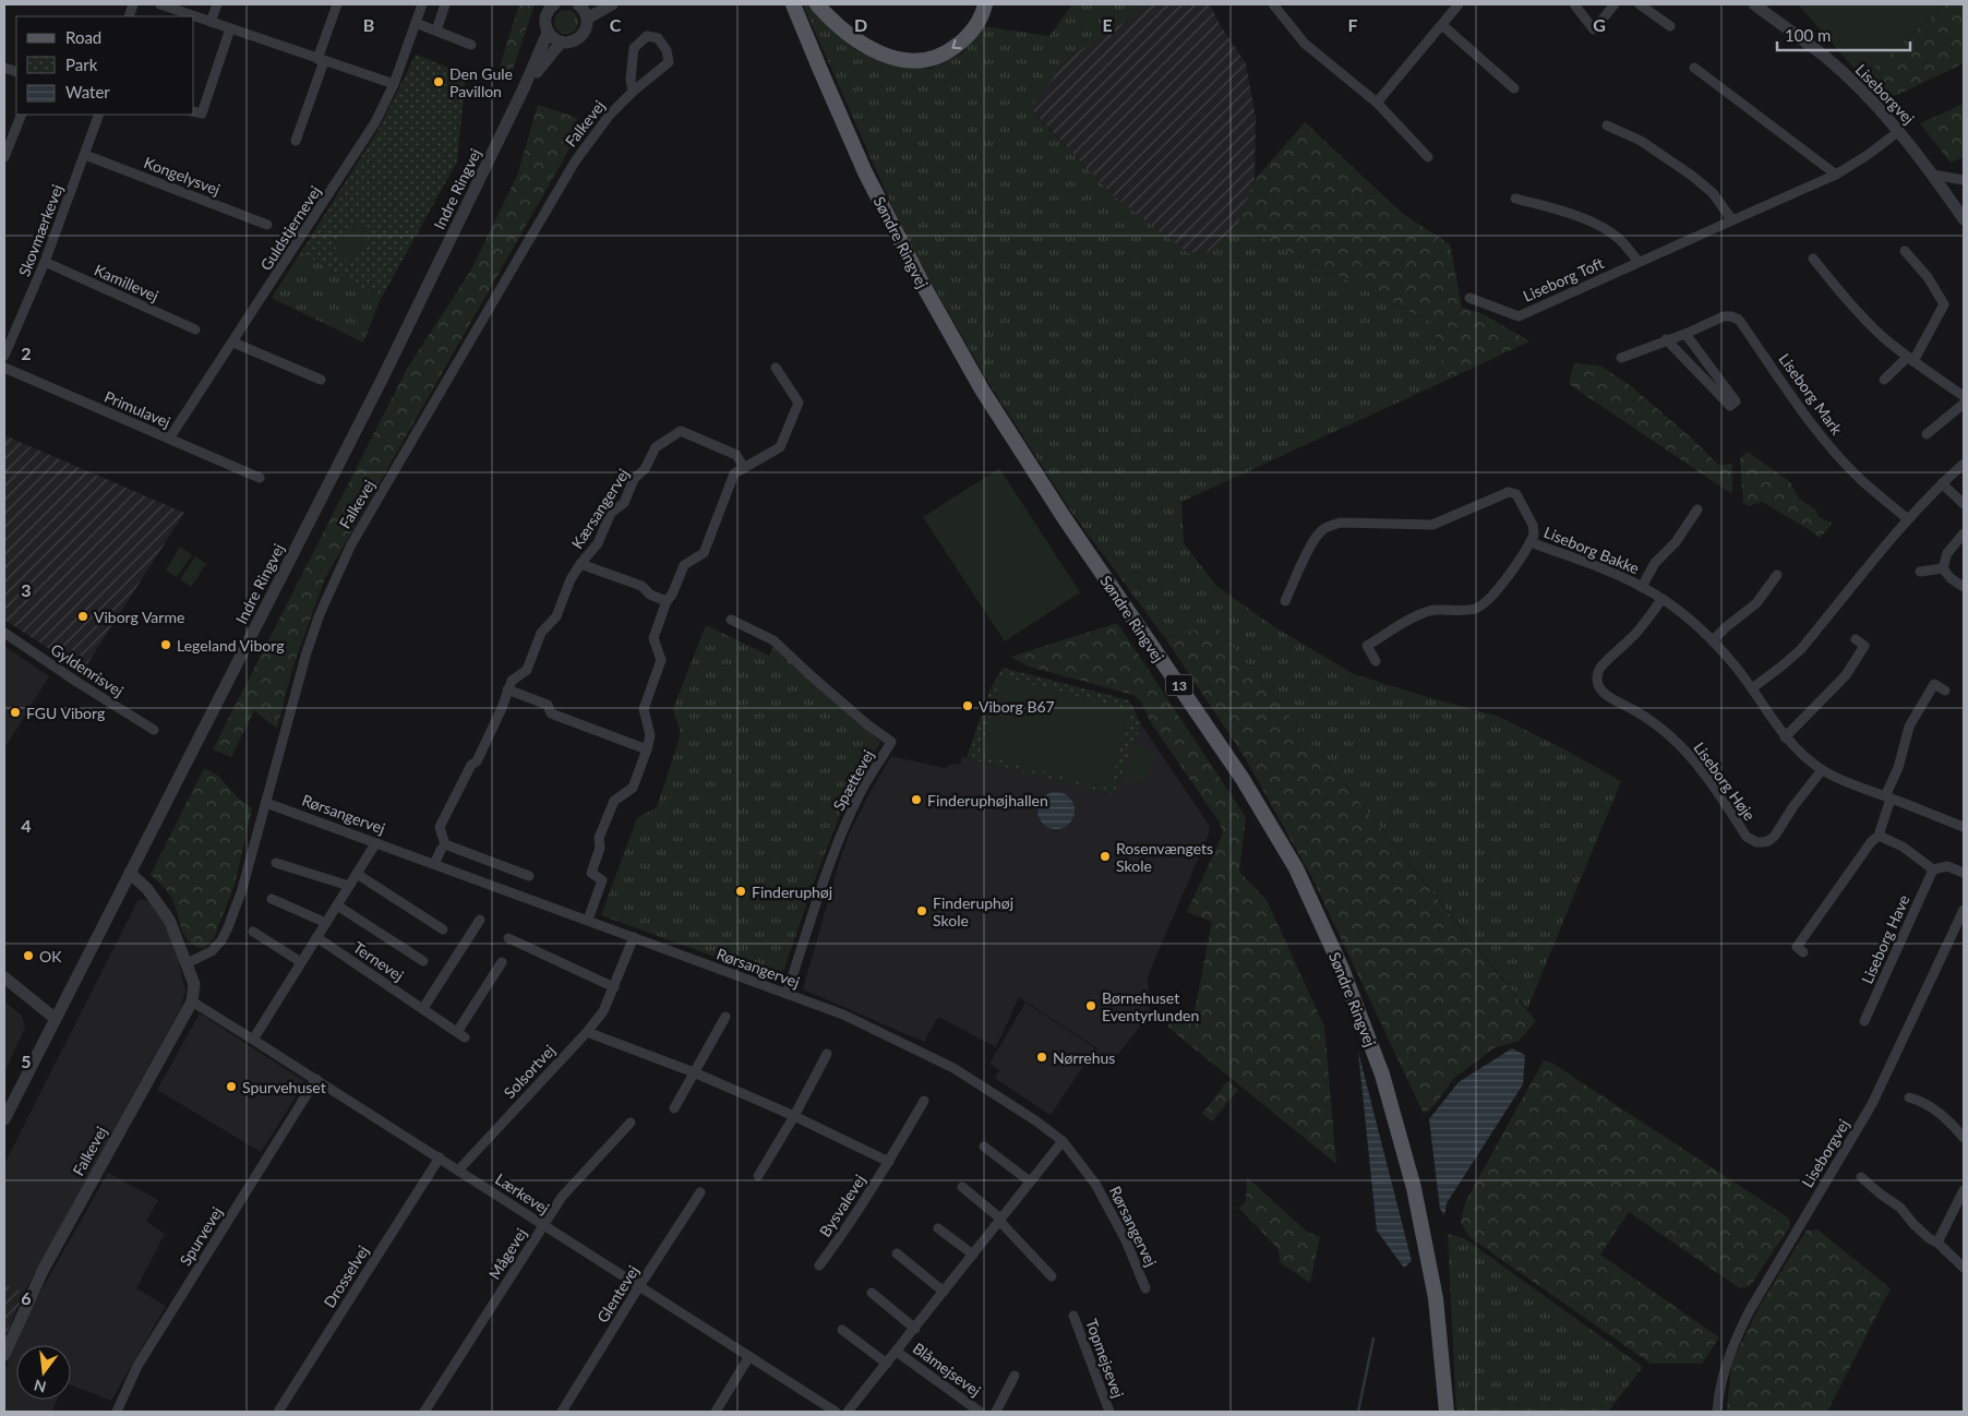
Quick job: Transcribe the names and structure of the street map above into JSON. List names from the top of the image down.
{
  "streets": {
    "main road": ["Søndre Ringvej", "13"],
    "street": [
      "Liseborgvej",
      "Falkevej",
      "Kongelysvej",
      "Indre Ringvej",
      "Guldstjernevej",
      "Skovmærkevej",
      "Liseborg Toft",
      "Kamillevej",
      "Liseborg Mark",
      "Primulavej",
      "Kærsangervej",
      "Liseborg Bakke",
      "Gyldenrisvej",
      "Spættevej",
      "Liseborg Høje",
      "Rørsangervej",
      "Liseborg Have",
      "Ternevej",
      "Solsortvej",
      "Lærkevej",
      "Bysvalevej",
      "Spurvevej",
      "Mågevej",
      "Drosselvej",
      "Glentevej",
      "Topmejsevej",
      "Blåmejsevej"
    ]
  },
  "crossings": [
    ["Liseborgvej", "Liseborg Toft"],
    ["Falkevej", "Rørsangervej"],
    ["Falkevej", "Lærkevej"],
    ["Kongelysvej", "Skovmærkevej"],
    ["Guldstjernevej", "Primulavej"],
    ["Skovmærkevej", "Kamillevej"],
    ["Liseborg Bakke", "Liseborg Høje"],
    ["Spættevej", "Rørsangervej"],
    ["Rørsangervej", "Solsortvej"],
    ["Solsortvej", "Lærkevej"],
    ["Lærkevej", "Spurvevej"],
    ["Lærkevej", "Mågevej"],
    ["Lærkevej", "Drosselvej"],
    ["Lærkevej", "Glentevej"]
  ],
  "places": [
    "Den Gule Pavillon",
    "Viborg Varme",
    "Legeland Viborg",
    "Viborg B67",
    "FGU Viborg",
    "Finderuphøjhallen",
    "Rosenvængets Skole",
    "Finderuphøj",
    "Finderuphøj Skole",
    "OK",
    "Børnehuset Eventyrlunden",
    "Nørrehus",
    "Spurvehuset"
  ],
  "legend": ["Road", "Park", "Water"],
  "scale_bar": "100 m",
  "north": "bottom",
  "grid": {
    "columns": [
      "B",
      "C",
      "D",
      "E",
      "F",
      "G"
    ],
    "rows": [
      "2",
      "3",
      "4",
      "5",
      "6"
    ]
  }
}
